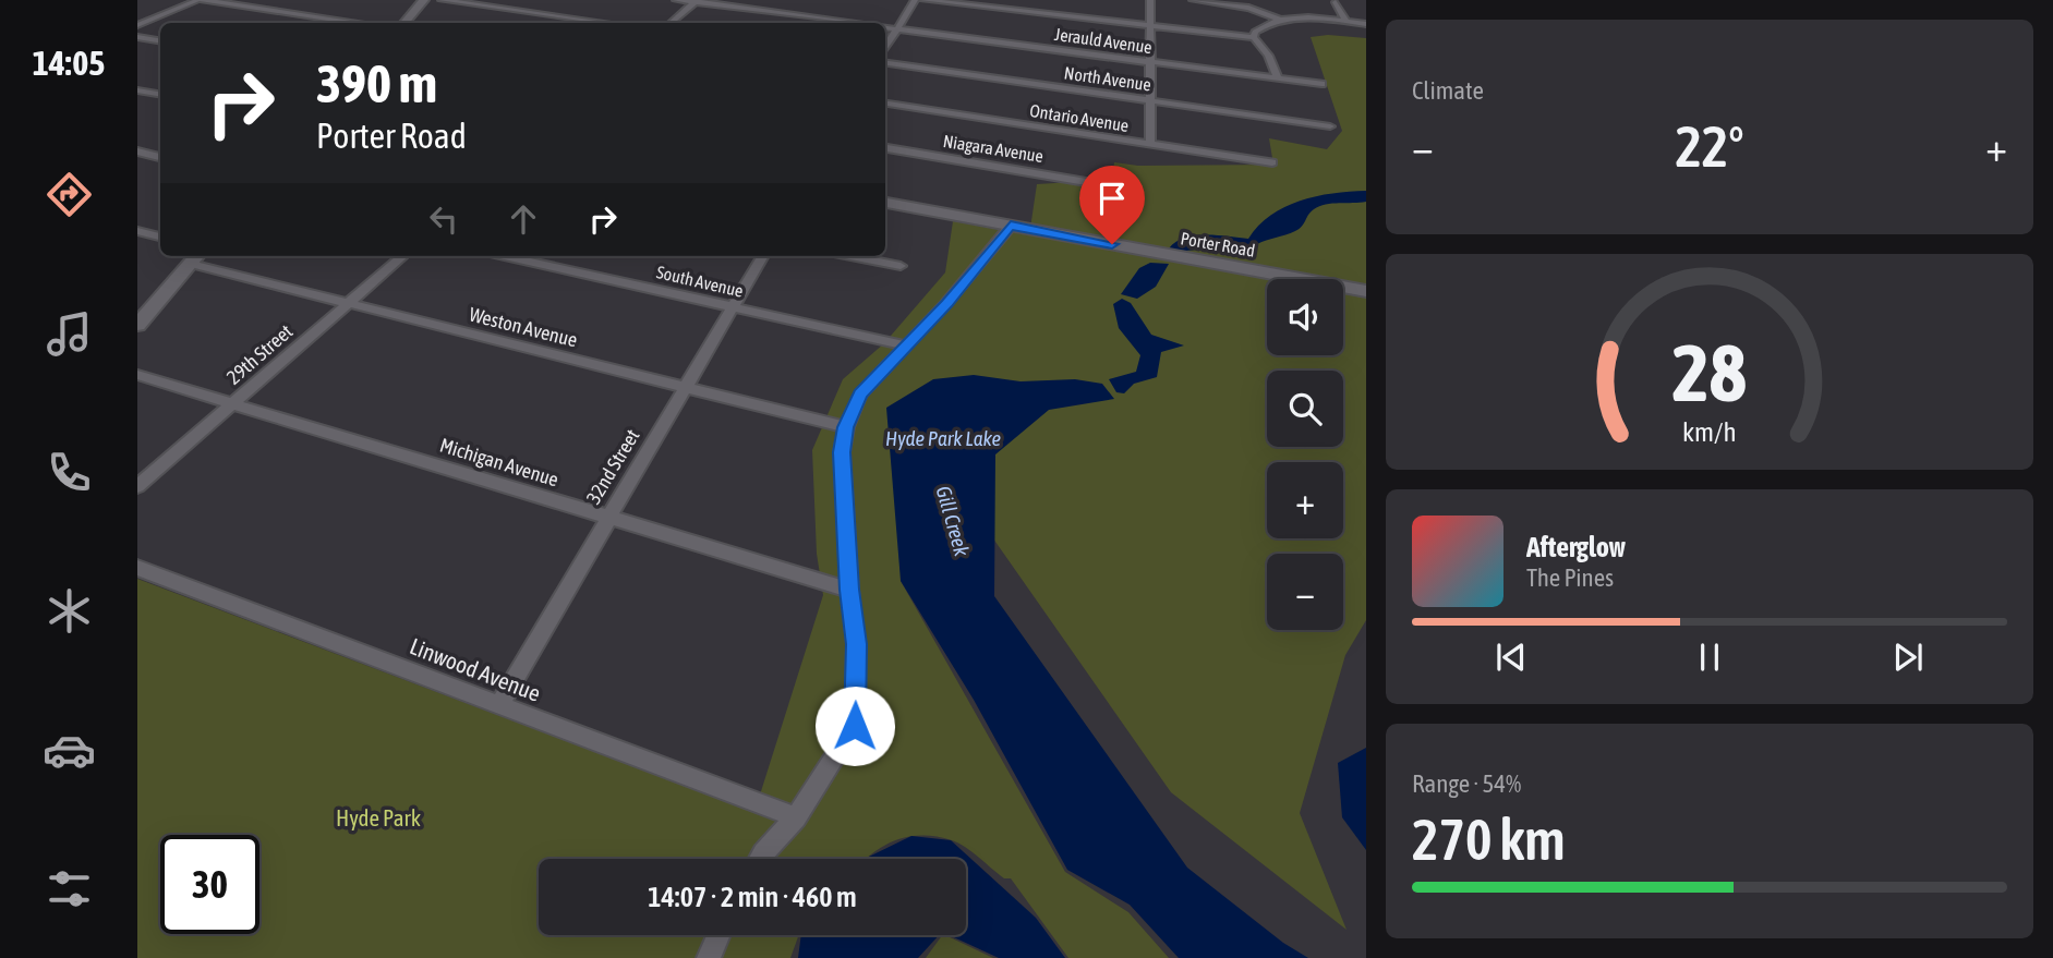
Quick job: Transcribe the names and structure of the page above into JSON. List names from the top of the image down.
{
  "streets": {
    "main road": ["Porter Road"],
    "street": [
      "Jerauld Avenue",
      "North Avenue",
      "Ontario Avenue",
      "Niagara Avenue",
      "South Avenue",
      "Weston Avenue",
      "29th Street",
      "Michigan Avenue",
      "32nd Street",
      "Linwood Avenue"
    ]
  },
  "crossings": [
    ["South Avenue", "32nd Street"],
    ["Weston Avenue", "29th Street"],
    ["Weston Avenue", "32nd Street"],
    ["29th Street", "Michigan Avenue"],
    ["Michigan Avenue", "32nd Street"],
    ["32nd Street", "Linwood Avenue"]
  ],
  "water": ["Hyde Park Lake", "Gill Creek"],
  "parks": ["Hyde Park"],
  "page": {
    "tabs": "14:05",
    "tile": [
      "Climate",
      ["Range · 54%", "270 km"]
    ],
    "turn": ["390 m", "Porter Road"],
    "heat": ["−", "22°", "+"],
    "map_buttons": ["+", "−"],
    "song": ["Afterglow", "The Pines"],
    "limit": "30",
    "trip": "14:07 · 2 min · 460 m",
    "gauge": ["28", "km/h"]
  }
}
